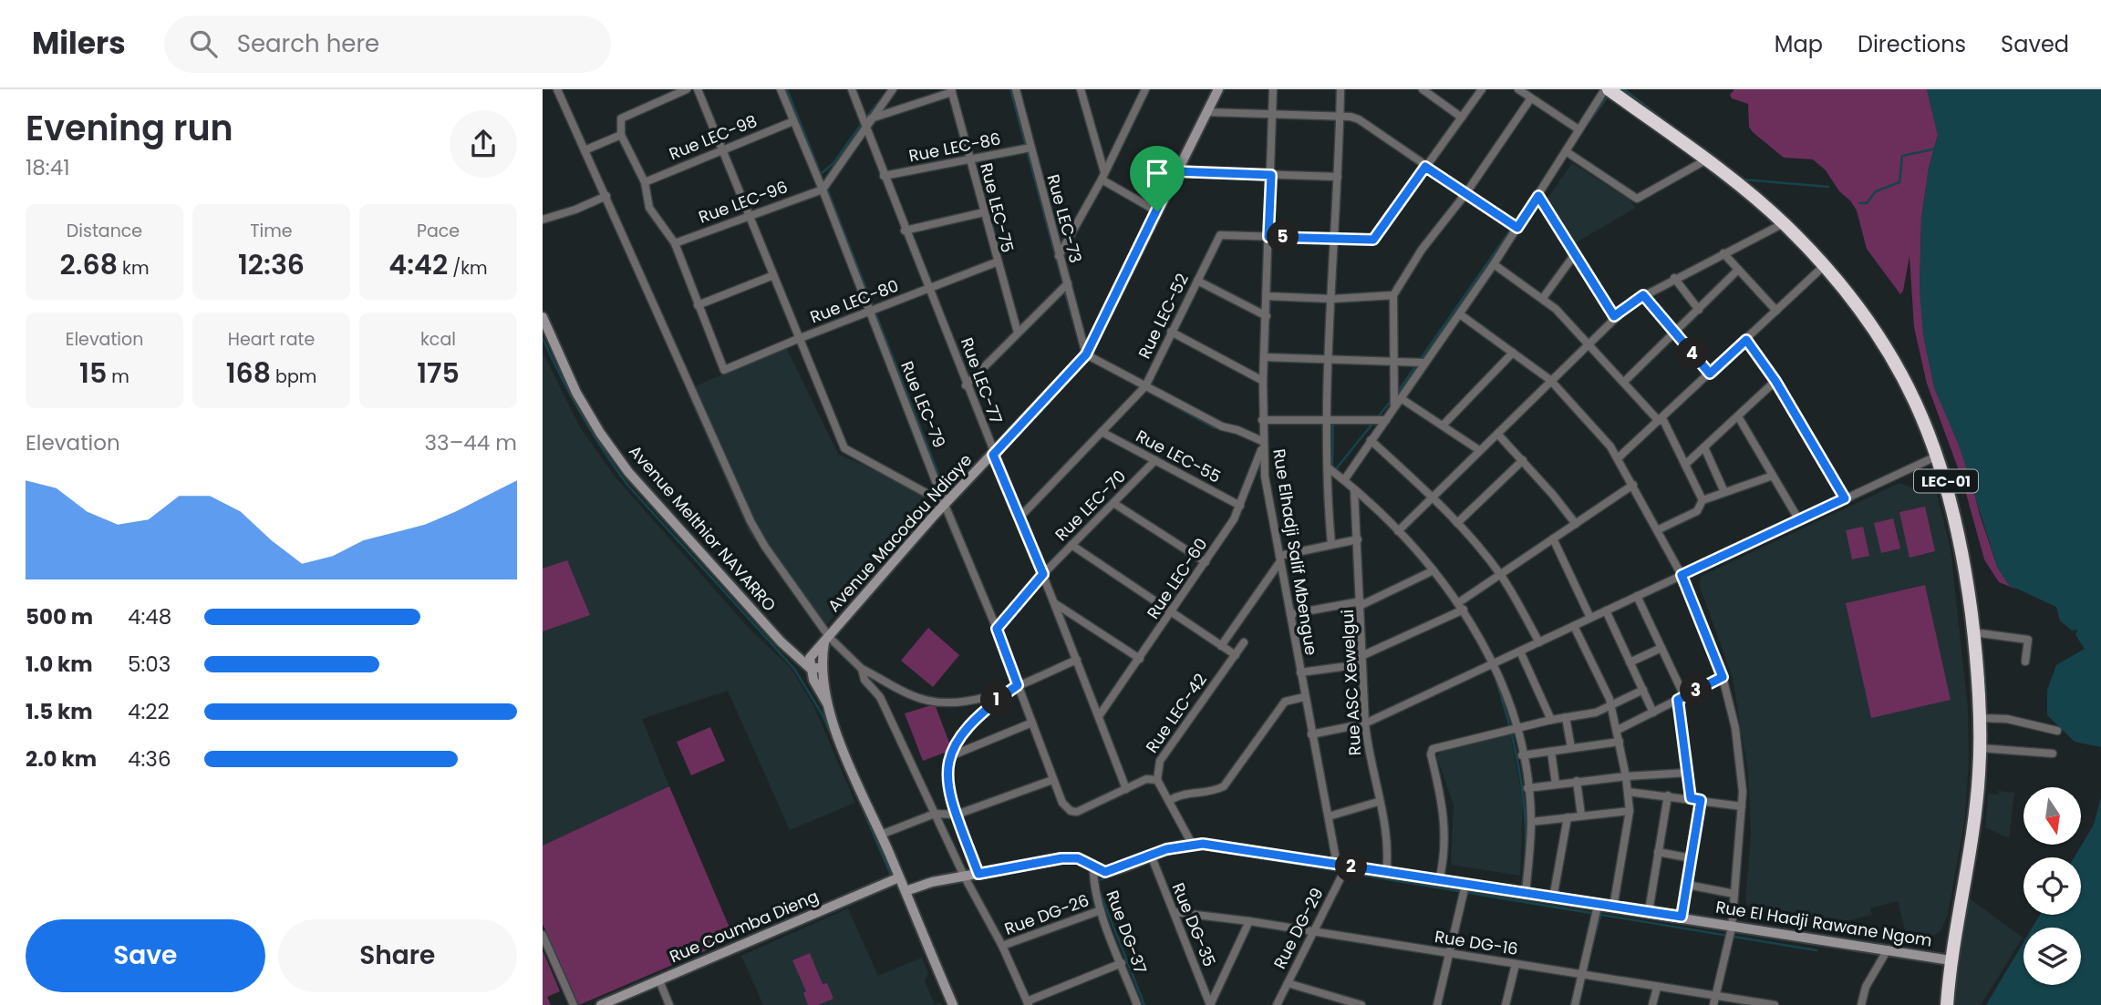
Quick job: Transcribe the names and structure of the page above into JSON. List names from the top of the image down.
{
  "streets": {
    "highway": ["LEC-01"],
    "street": [
      "Rue LEC-98",
      "Rue LEC-86",
      "Rue LEC-96",
      "Rue LEC-75",
      "Rue LEC-73",
      "Rue LEC-80",
      "Rue LEC-52",
      "Rue LEC-77",
      "Rue LEC-79",
      "Rue LEC-55",
      "Rue LEC-70",
      "Avenue Melthior NAVARRO",
      "Avenue Macodou Ndiaye",
      "Rue Elhadji Salif Mbengue",
      "Rue LEC-60",
      "Rue ASC Xewelgui",
      "Rue LEC-42",
      "Rue DG-26",
      "Rue El Hadji Rawane Ngom",
      "Rue DG-35",
      "Rue Coumba Dieng",
      "Rue DG-29",
      "Rue DG-37",
      "Rue DG-16"
    ]
  },
  "crossings": [
    ["Rue LEC-98", "Rue LEC-79"],
    ["Rue LEC-86", "Rue LEC-75"],
    ["Rue LEC-86", "Rue LEC-73"],
    ["Rue LEC-86", "Rue LEC-77"],
    ["Rue LEC-96", "Rue LEC-79"],
    ["Rue LEC-75", "Rue LEC-80"],
    ["Rue LEC-73", "Avenue Macodou Ndiaye"],
    ["Rue LEC-80", "Rue LEC-77"],
    ["Rue LEC-80", "Rue LEC-79"],
    ["Rue LEC-52", "Rue LEC-77"],
    ["Rue LEC-52", "Rue LEC-55"],
    ["Rue LEC-52", "Rue Elhadji Salif Mbengue"],
    ["Rue LEC-77", "Rue LEC-70"],
    ["Rue LEC-77", "Avenue Macodou Ndiaye"],
    ["Rue LEC-77", "Rue LEC-60"],
    ["Rue LEC-77", "Rue LEC-42"],
    ["Rue LEC-79", "Rue LEC-70"],
    ["Rue LEC-79", "Avenue Macodou Ndiaye"],
    ["Rue LEC-79", "Rue LEC-42"],
    ["Rue LEC-55", "Rue LEC-70"],
    ["Rue LEC-55", "Rue LEC-60"],
    ["LEC-01", "Rue El Hadji Rawane Ngom"],
    ["Avenue Melthior NAVARRO", "Avenue Macodou Ndiaye"],
    ["Rue Elhadji Salif Mbengue", "Rue LEC-60"],
    ["Rue Elhadji Salif Mbengue", "Rue El Hadji Rawane Ngom"],
    ["Rue Elhadji Salif Mbengue", "Rue DG-29"],
    ["Rue ASC Xewelgui", "Rue El Hadji Rawane Ngom"],
    ["Rue DG-26", "Rue DG-37"],
    ["Rue El Hadji Rawane Ngom", "Rue DG-35"],
    ["Rue El Hadji Rawane Ngom", "Rue DG-29"],
    ["Rue El Hadji Rawane Ngom", "Rue DG-37"],
    ["Rue DG-35", "Rue DG-16"],
    ["Rue DG-29", "Rue DG-16"]
  ],
  "north": "bottom",
  "page": {
    "header": "Milers",
    "search": "Search here",
    "nav": ["Map", "Directions", "Saved"],
    "heading": ["Evening run", "18:41"],
    "stats": [
      ["Distance", "2.68 km"],
      ["Time", "12:36"],
      ["Pace", "4:42 /km"],
      ["Elevation", "15 m"],
      ["Heart rate", "168 bpm"],
      ["kcal", "175"]
    ],
    "pins": [
      "5",
      "4",
      "3",
      "1",
      "2"
    ],
    "chart": ["Elevation", "33–44 m"],
    "list": [
      {
        "name": "500 m",
        "note": "4:48"
      },
      {
        "name": "1.0 km",
        "note": "5:03"
      },
      {
        "name": "1.5 km",
        "note": "4:22"
      },
      {
        "name": "2.0 km",
        "note": "4:36"
      }
    ],
    "buttons": ["Save", "Share"]
  }
}
